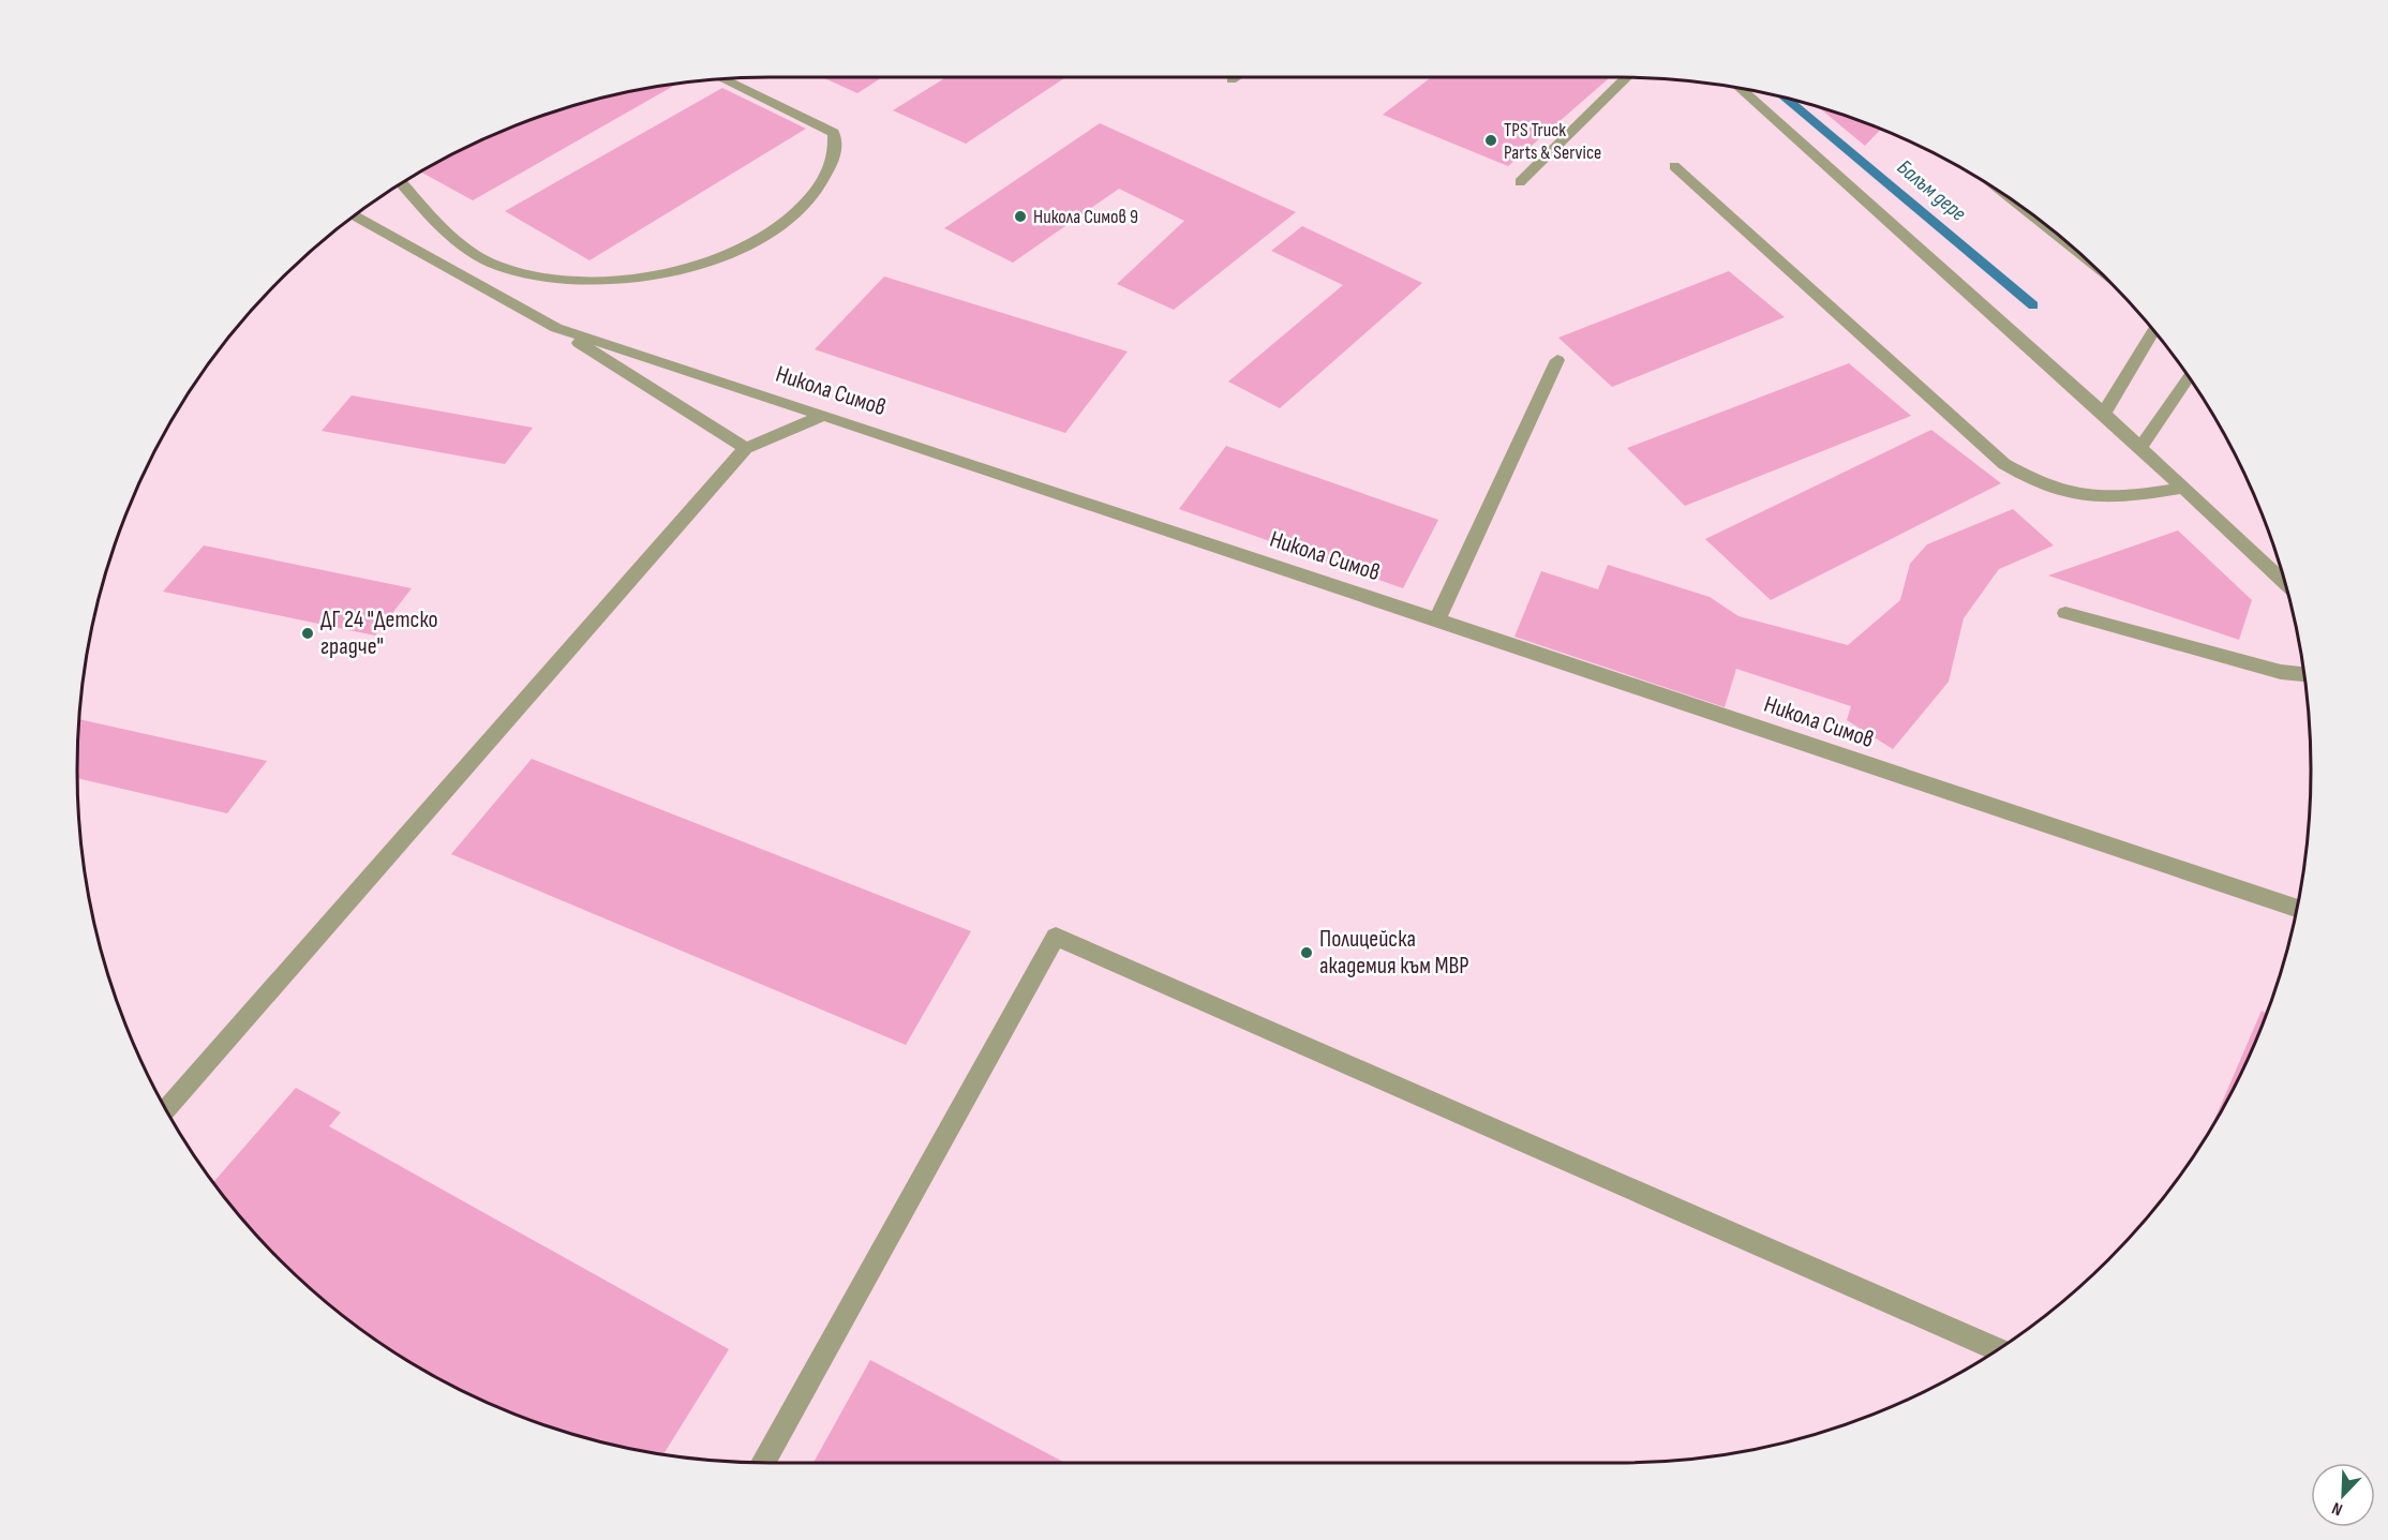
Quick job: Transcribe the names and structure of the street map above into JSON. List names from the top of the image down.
{
  "streets": {
    "street": ["Никола Симов"]
  },
  "water": ["Балъм дере"],
  "places": [
    "TPS Truck Parts & Service",
    "Никола Симов 9",
    "ДГ 24 \"Детско градче\"",
    "Полицейска академия към МВР"
  ],
  "north": "bottom left"
}
